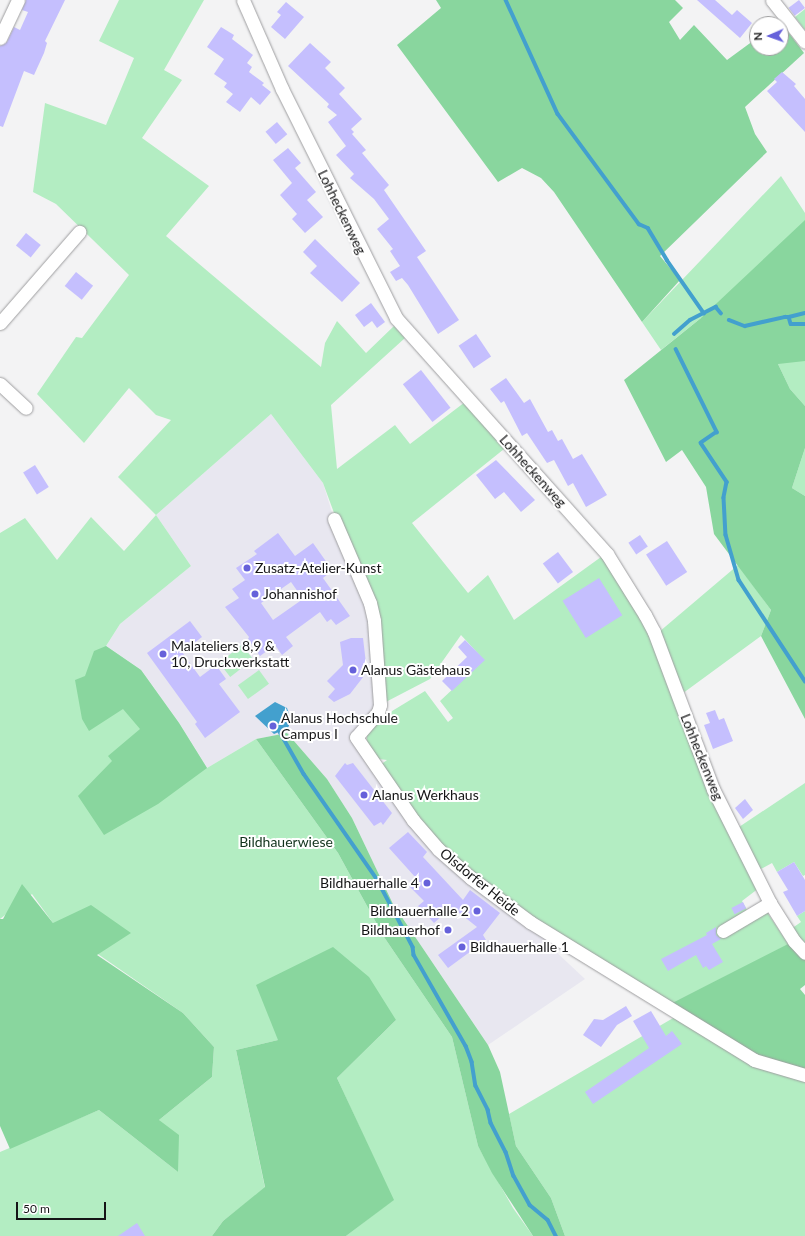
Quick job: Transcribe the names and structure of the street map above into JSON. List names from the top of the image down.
{
  "streets": {
    "street": ["Lohheckenweg", "Olsdorfer Heide"]
  },
  "parks": ["Bildhauerwiese"],
  "places": [
    "Zusatz-Atelier-Kunst",
    "Johannishof",
    "Malateliers 8,9 & 10, Druckwerkstatt",
    "Alanus Gästehaus",
    "Alanus Hochschule Campus I",
    "Alanus Werkhaus",
    "Bildhauerhalle 4",
    "Bildhauerhalle 2",
    "Bildhauerhof",
    "Bildhauerhalle 1"
  ],
  "scale_bar": "50 m",
  "north": "left"
}
